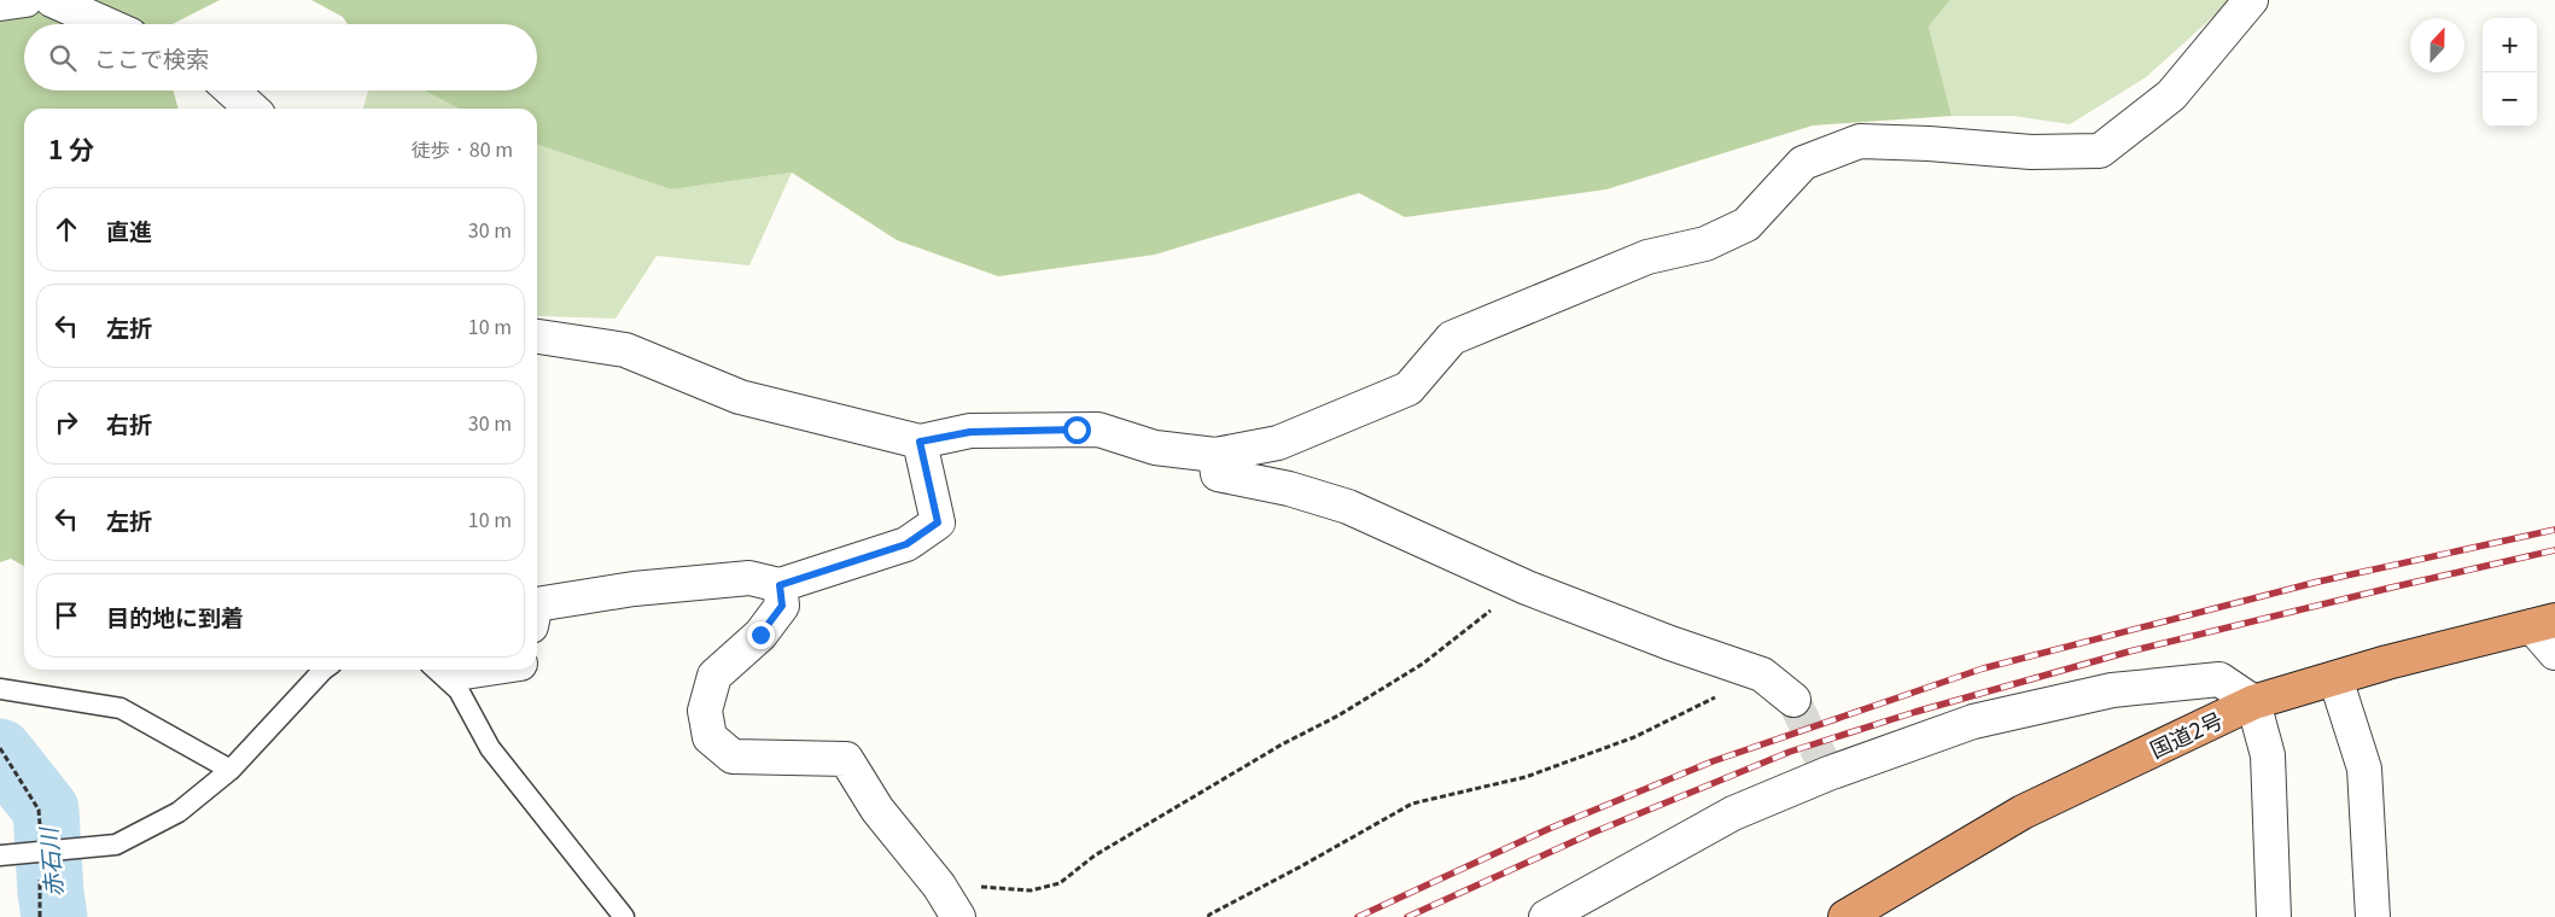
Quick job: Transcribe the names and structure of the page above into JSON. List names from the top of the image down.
{
  "streets": {
    "highway": ["国道2号"]
  },
  "water": ["赤石川"],
  "north": "top",
  "page": {
    "map_buttons": ["+", "−"],
    "search": "ここで検索",
    "heading": ["1 分", "徒歩 · 80 m"],
    "list": [
      ["直進", "30 m"],
      ["左折", "10 m"],
      ["右折", "30 m"],
      ["左折", "10 m"],
      "目的地に到着"
    ]
  }
}
